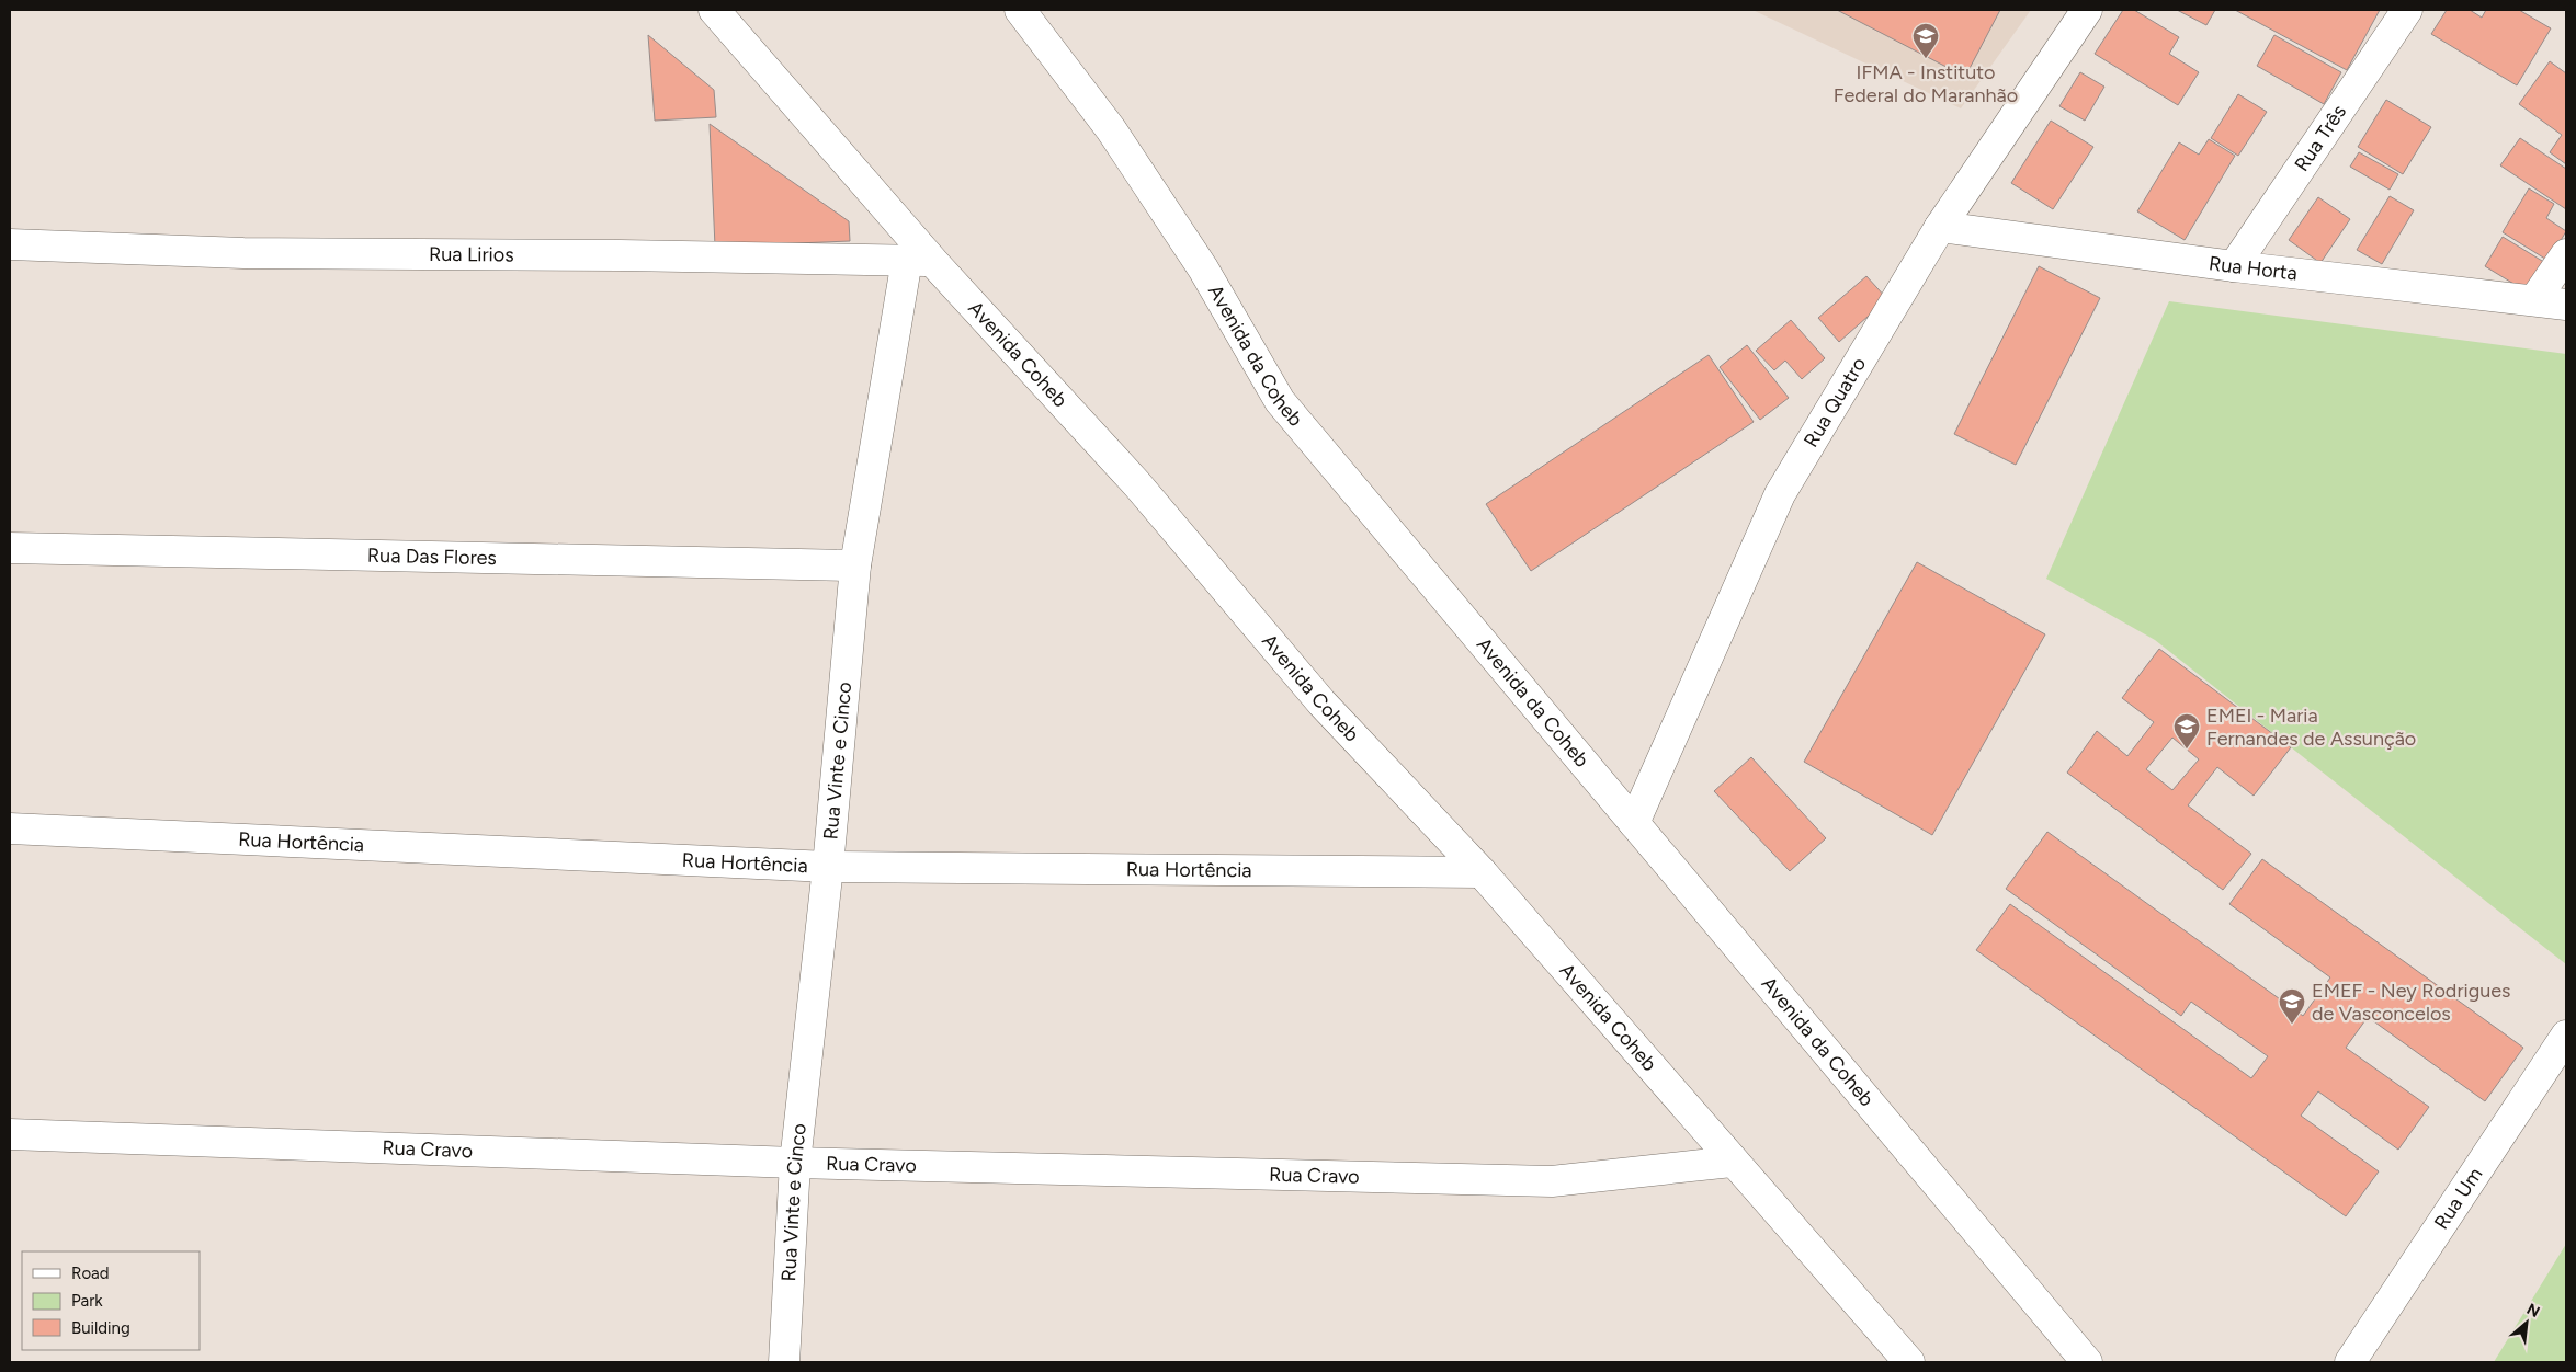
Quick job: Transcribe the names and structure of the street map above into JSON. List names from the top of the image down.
{
  "streets": {
    "street": [
      "Rua Três",
      "Rua Lirios",
      "Rua Horta",
      "Avenida Coheb",
      "Avenida da Coheb",
      "Rua Quatro",
      "Rua Das Flores",
      "Rua Vinte e Cinco",
      "Rua Hortência",
      "Rua Cravo",
      "Rua Um"
    ]
  },
  "crossings": [
    ["Rua Três", "Rua Horta"],
    ["Rua Lirios", "Avenida Coheb"],
    ["Rua Lirios", "Rua Vinte e Cinco"],
    ["Rua Horta", "Rua Quatro"],
    ["Avenida Coheb", "Rua Vinte e Cinco"],
    ["Avenida Coheb", "Rua Hortência"],
    ["Avenida Coheb", "Rua Cravo"],
    ["Avenida da Coheb", "Rua Quatro"],
    ["Rua Das Flores", "Rua Vinte e Cinco"],
    ["Rua Vinte e Cinco", "Rua Hortência"],
    ["Rua Vinte e Cinco", "Rua Cravo"]
  ],
  "places": {
    "school or university": ["IFMA - Instituto Federal do Maranhão", "EMEI - Maria Fernandes de Assunção", "EMEF - Ney Rodrigues de Vasconcelos"]
  },
  "legend": ["Road", "Park", "Building"],
  "north": "top right"
}
